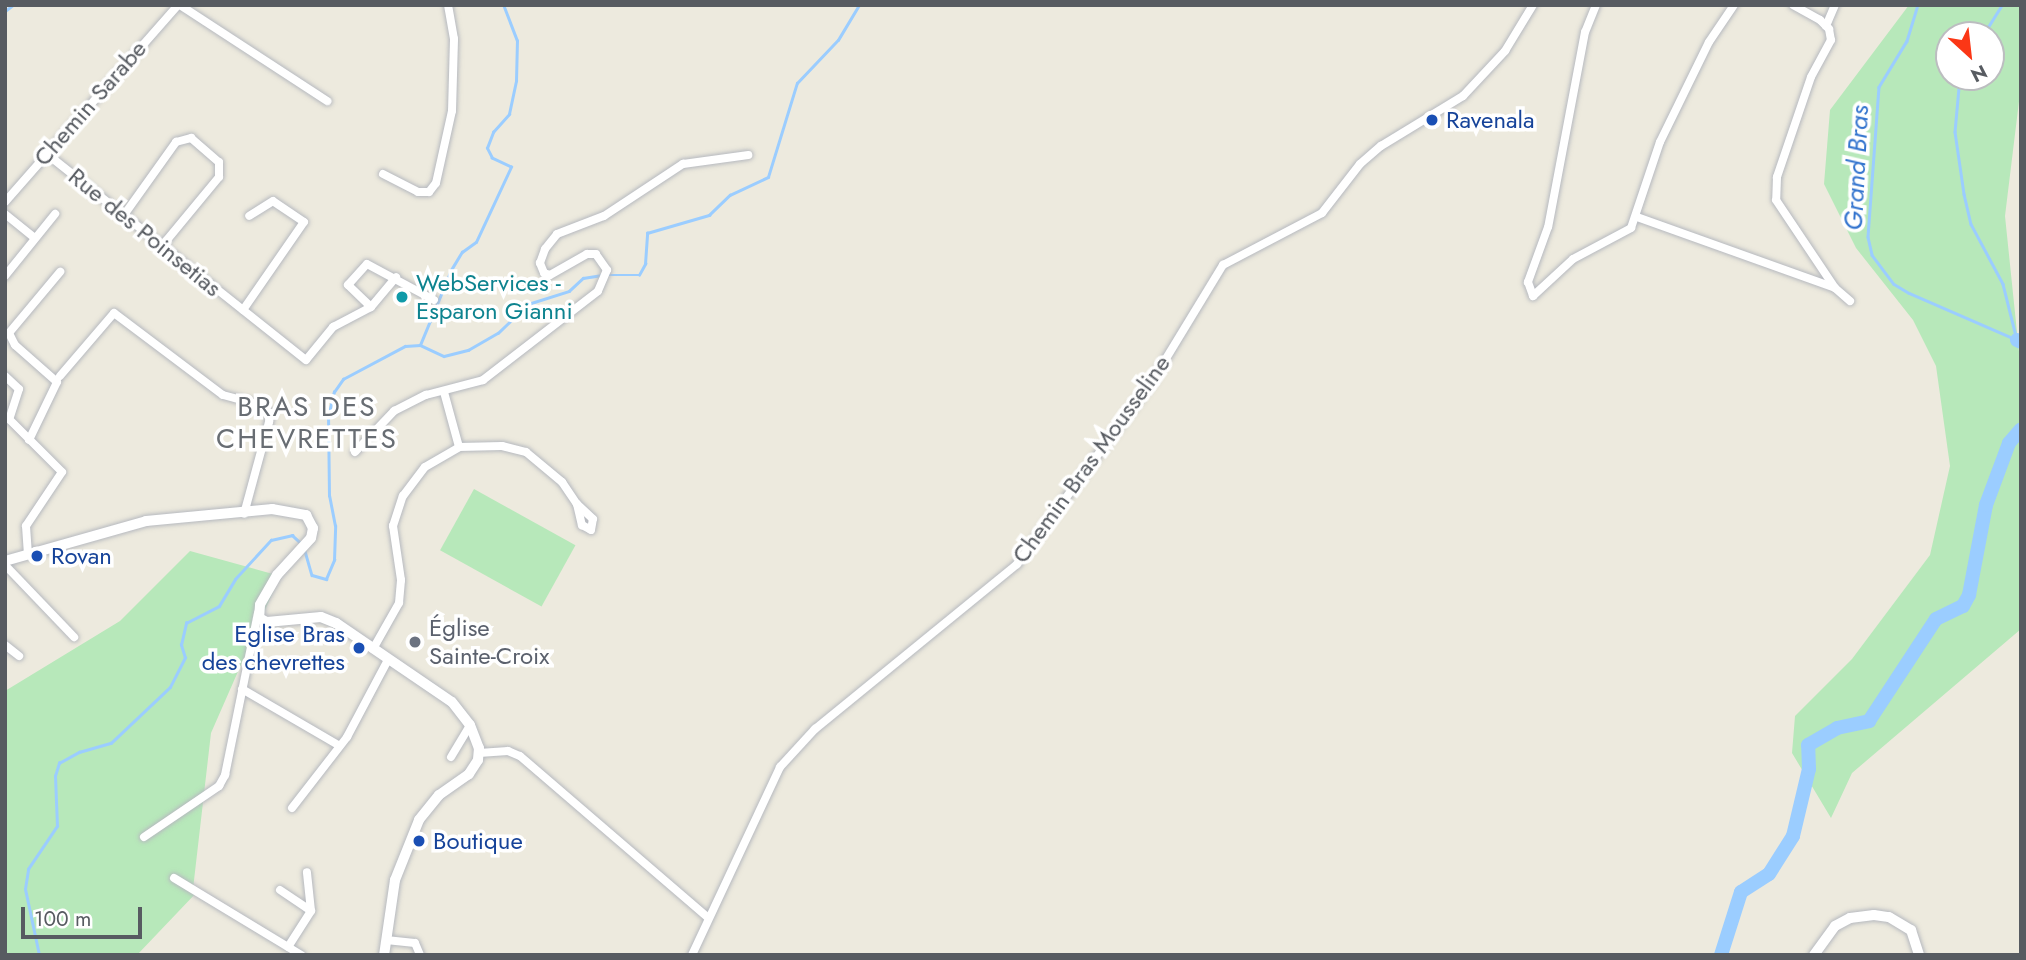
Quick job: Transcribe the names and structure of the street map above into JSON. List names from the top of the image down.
{
  "streets": {
    "street": ["Chemin Sarabe", "Rue des Poinsetias", "Chemin Bras Mousseline"]
  },
  "crossings": [
    ["Chemin Sarabe", "Rue des Poinsetias"]
  ],
  "districts": ["BRAS DES CHEVRETTES"],
  "water": ["Grand Bras"],
  "places": [
    "Ravenala",
    "WebServices - Esparon Gianni",
    "Rovan",
    "Église Sainte-Croix",
    "Eglise Bras des chevrettes",
    "Boutique"
  ],
  "scale_bar": "100 m",
  "north": "bottom right"
}
